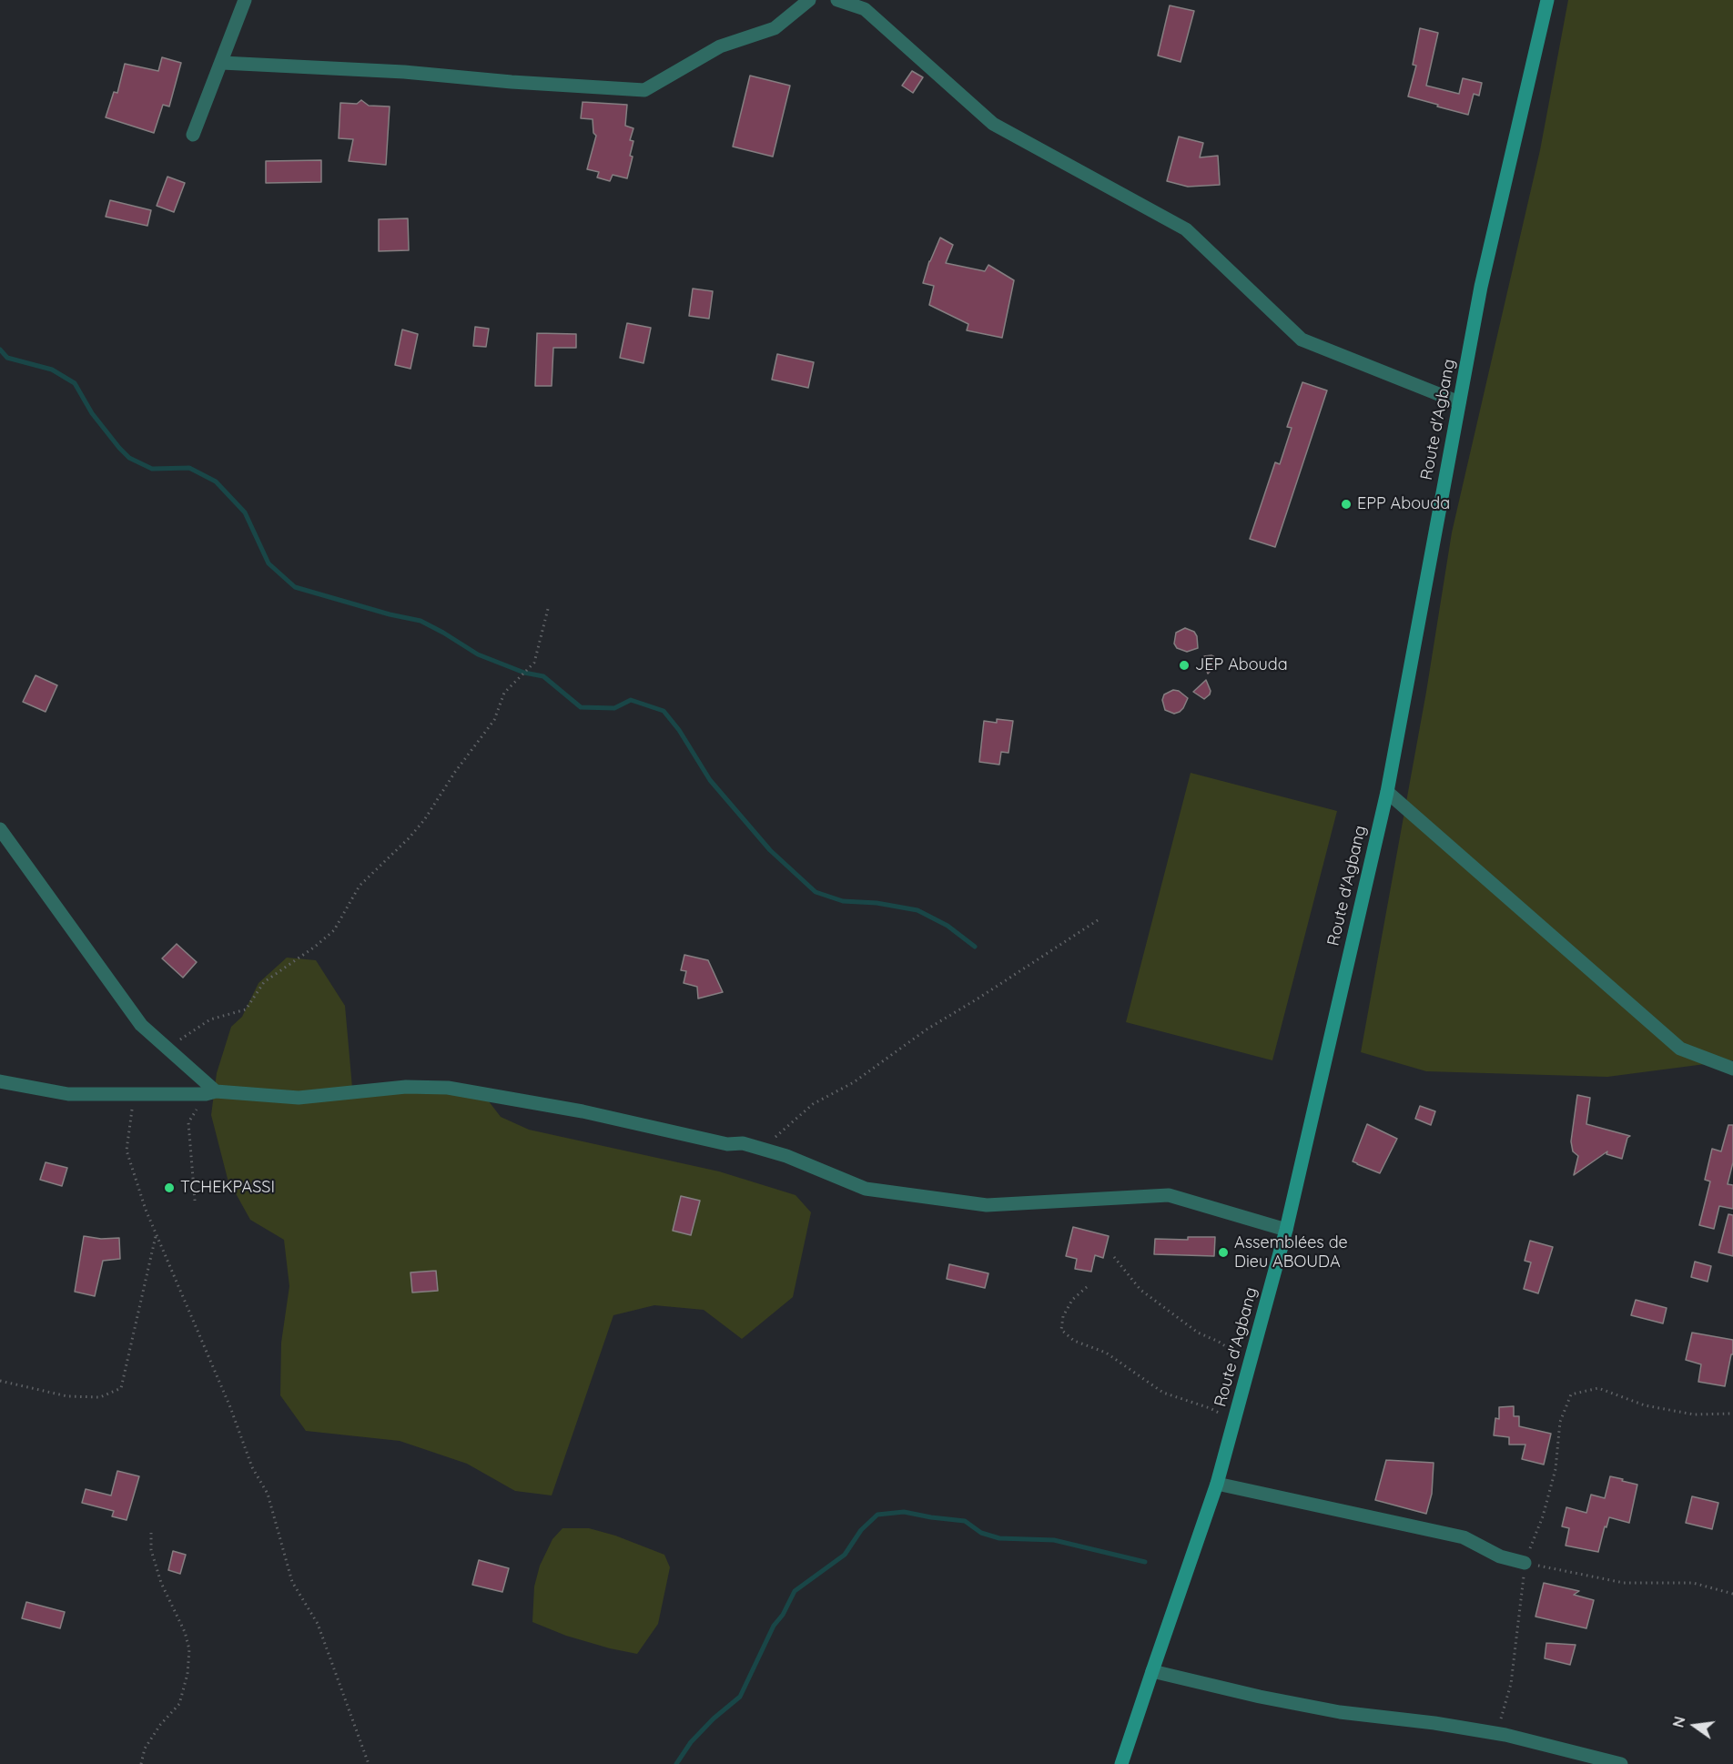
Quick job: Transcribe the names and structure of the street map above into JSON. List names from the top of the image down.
{
  "streets": {
    "main road": ["Route d'Agbang"]
  },
  "places": [
    "EPP Abouda",
    "JEP Abouda",
    "TCHEKPASSI",
    "Assemblées de Dieu ABOUDA"
  ],
  "north": "left"
}
